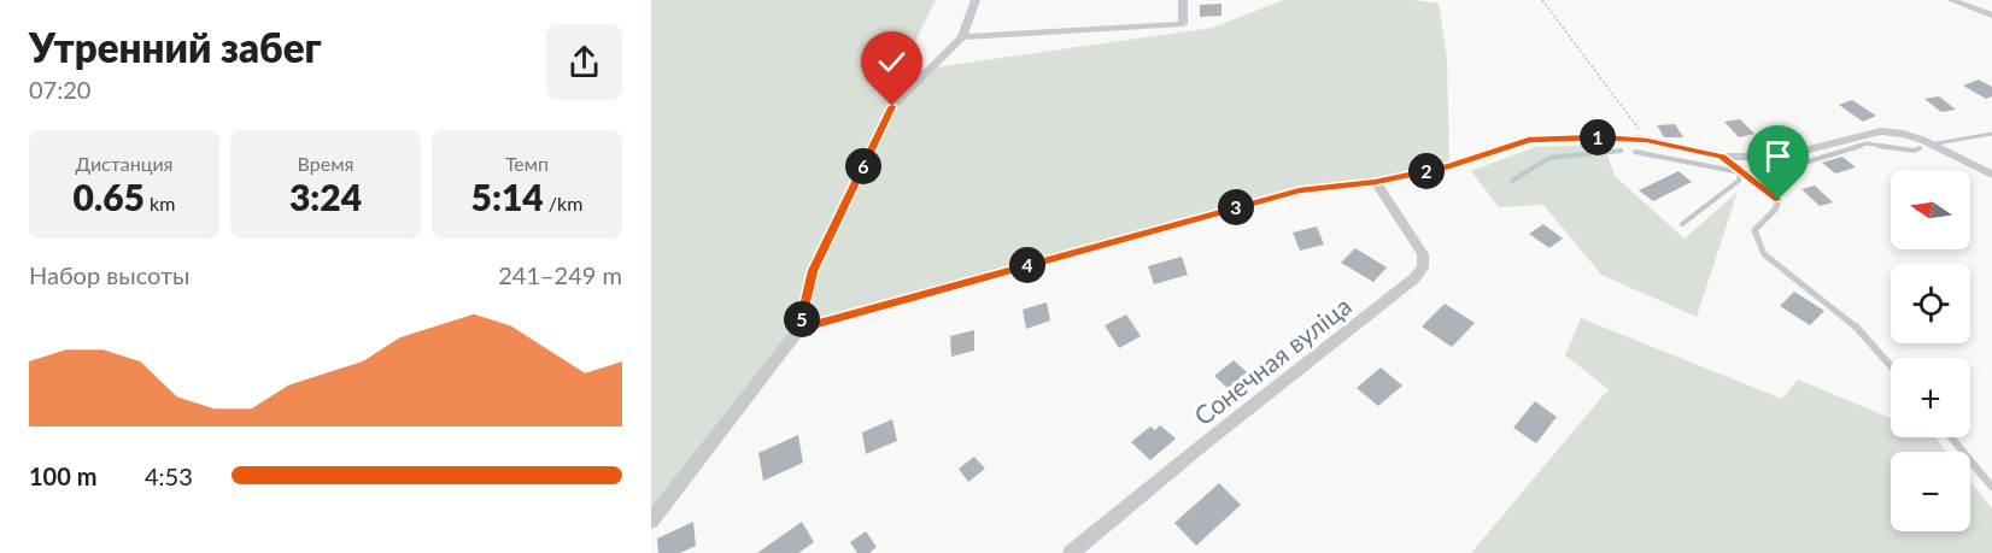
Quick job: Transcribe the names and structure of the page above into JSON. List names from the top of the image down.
{
  "streets": {
    "street": ["Сонечная вуліца"]
  },
  "north": "left",
  "page": {
    "heading": ["Утренний забег", "07:20"],
    "pins": [
      "1",
      "6",
      "2",
      "3",
      "4",
      "5"
    ],
    "stats": [
      ["Дистанция", "0.65 km"],
      ["Время", "3:24"],
      ["Темп", "5:14 /km"]
    ],
    "map_buttons": ["+", "−"],
    "chart": ["Набор высоты", "241–249 m"],
    "list": [
      {
        "name": "100 m",
        "note": "4:53"
      }
    ]
  }
}
